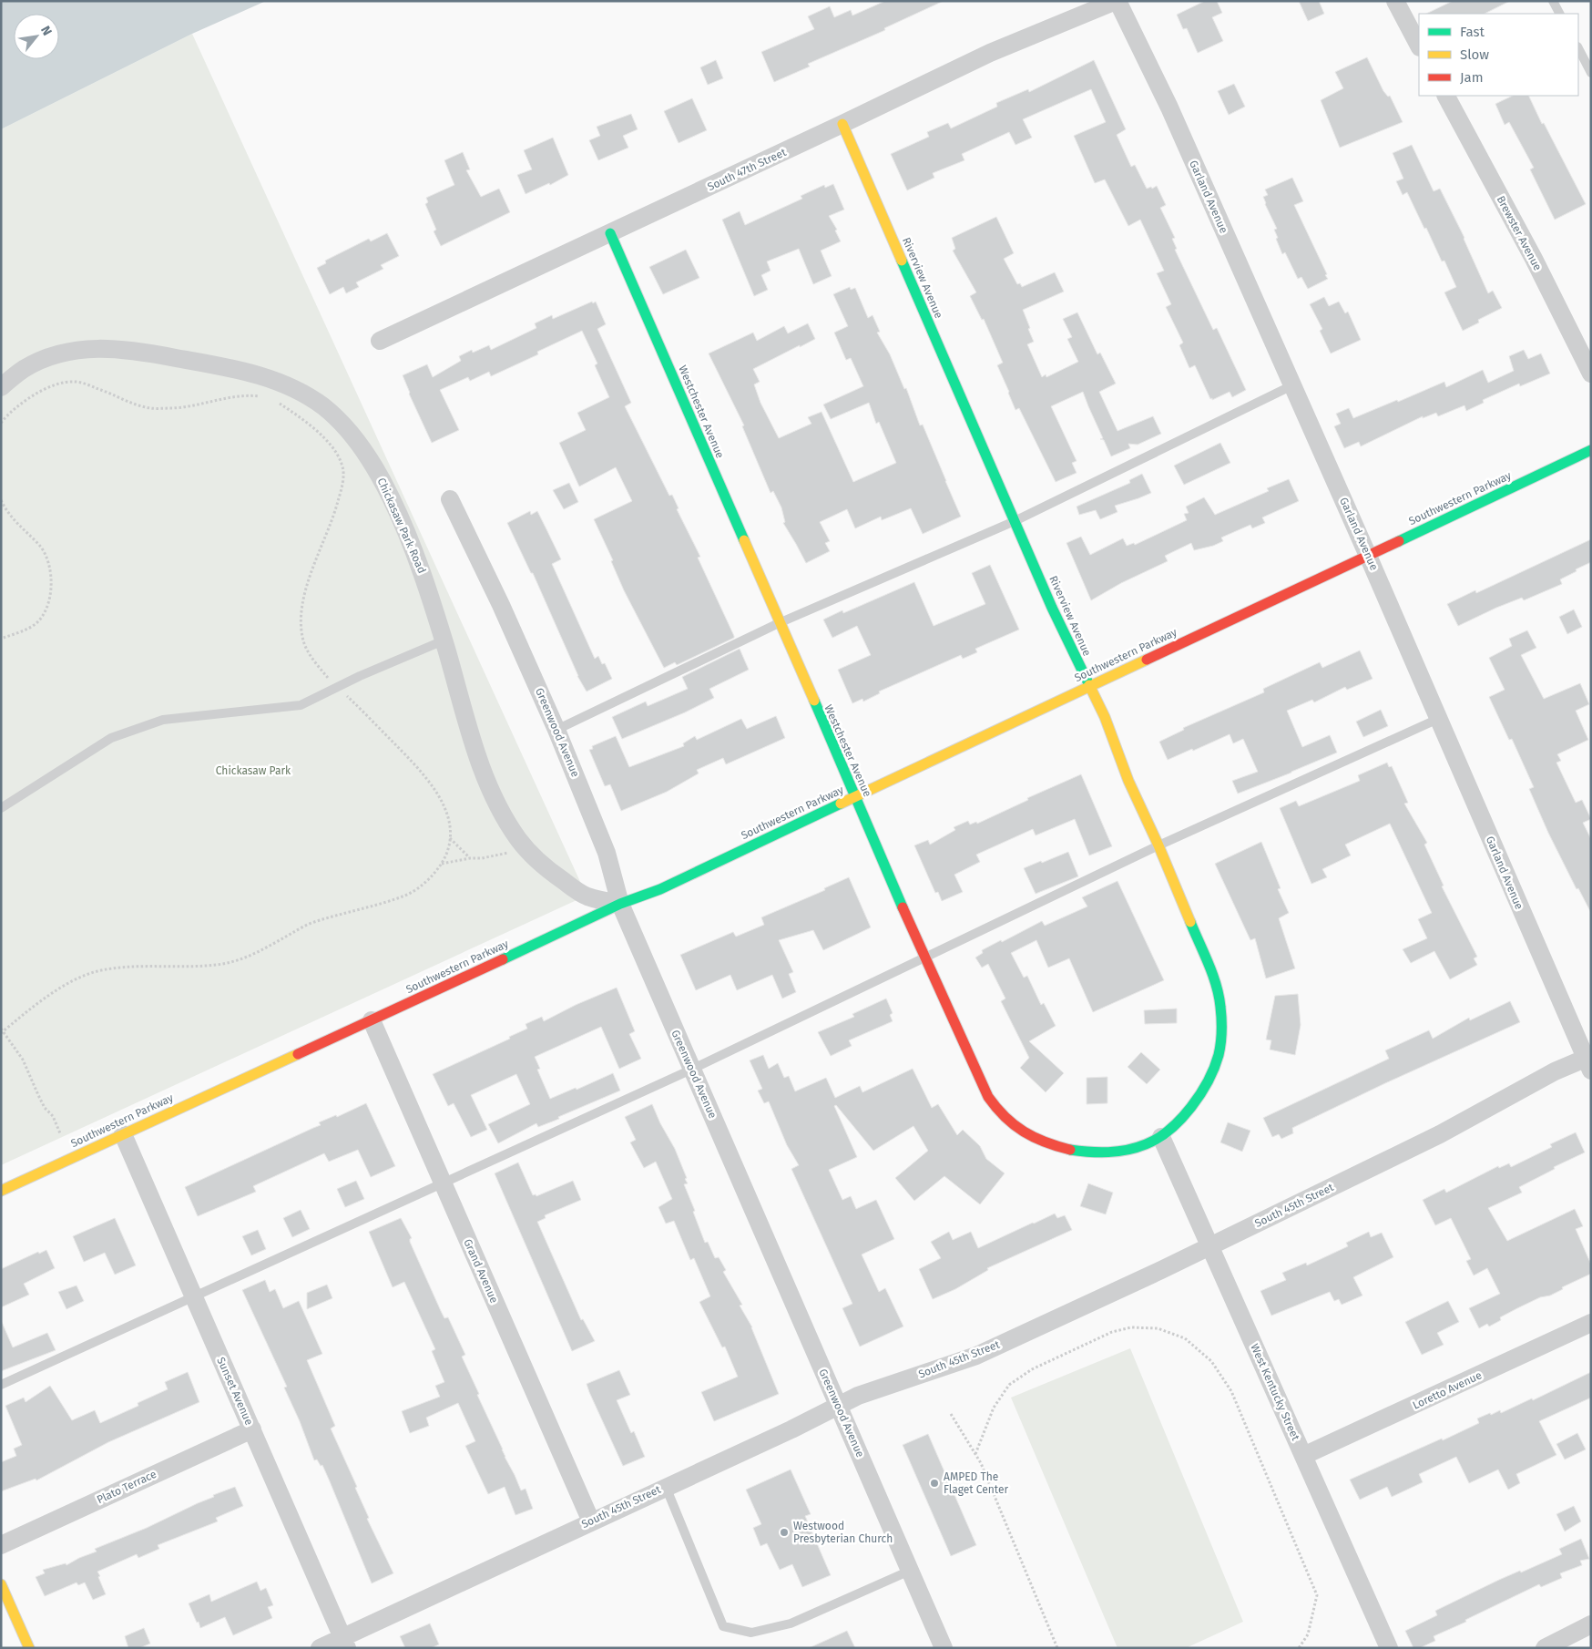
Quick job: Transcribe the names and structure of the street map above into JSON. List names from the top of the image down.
{
  "streets": {
    "street": [
      "South 47th Street",
      "Garland Avenue",
      "Brewster Avenue",
      "Riverview Avenue",
      "Westchester Avenue",
      "Southwestern Parkway",
      "Chickasaw Park Road",
      "Greenwood Avenue",
      "South 45th Street",
      "Grand Avenue",
      "Loretto Avenue",
      "Sunset Avenue",
      "West Kentucky Street",
      "Plato Terrace"
    ]
  },
  "crossings": [
    ["South 47th Street", "Garland Avenue"],
    ["South 47th Street", "Riverview Avenue"],
    ["South 47th Street", "Westchester Avenue"],
    ["Garland Avenue", "Southwestern Parkway"],
    ["Garland Avenue", "South 45th Street"],
    ["Riverview Avenue", "Westchester Avenue"],
    ["Riverview Avenue", "Southwestern Parkway"],
    ["Riverview Avenue", "West Kentucky Street"],
    ["Westchester Avenue", "Southwestern Parkway"],
    ["Westchester Avenue", "West Kentucky Street"],
    ["Southwestern Parkway", "Chickasaw Park Road"],
    ["Southwestern Parkway", "Greenwood Avenue"],
    ["Southwestern Parkway", "Grand Avenue"],
    ["Southwestern Parkway", "Sunset Avenue"],
    ["Chickasaw Park Road", "Greenwood Avenue"],
    ["Greenwood Avenue", "South 45th Street"],
    ["South 45th Street", "Grand Avenue"],
    ["South 45th Street", "Sunset Avenue"],
    ["South 45th Street", "West Kentucky Street"],
    ["Loretto Avenue", "West Kentucky Street"],
    ["Sunset Avenue", "Plato Terrace"]
  ],
  "parks": ["Chickasaw Park"],
  "places": ["AMPED The Flaget Center", "Westwood Presbyterian Church"],
  "legend": ["Fast", "Slow", "Jam"],
  "north": "top right"
}
